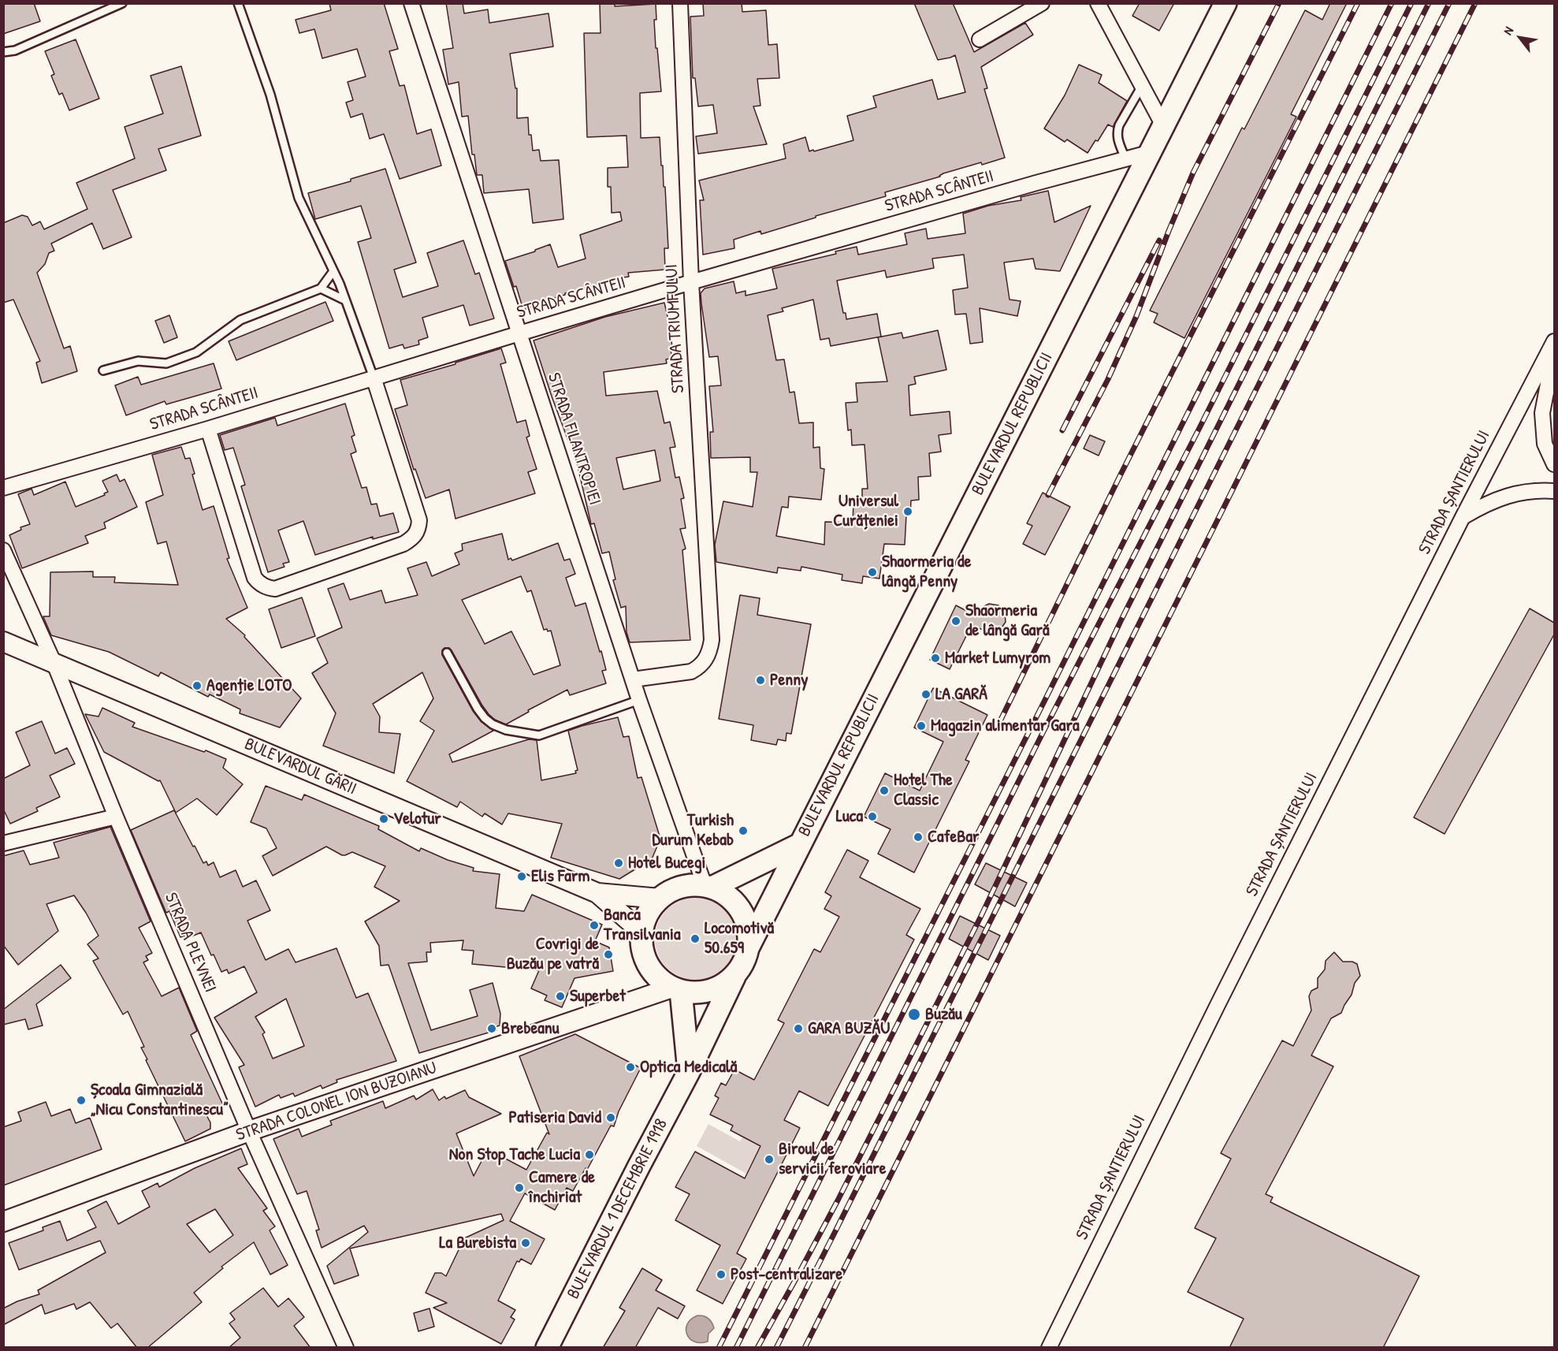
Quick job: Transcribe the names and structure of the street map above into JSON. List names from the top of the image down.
{
  "streets": {
    "main road": ["BULEVARDUL REPUBLICII", "BULEVARDUL 1 DECEMBRIE 1918"],
    "street": [
      "STRADA SCÂNTEII",
      "STRADA TRIUMFULUI",
      "STRADA FILANTROPIEI",
      "STRADA ȘANTIERULUI",
      "BULEVARDUL GĂRII",
      "STRADA PLEVNEI",
      "STRADA COLONEL ION BUZOIANU"
    ]
  },
  "crossings": [
    ["STRADA SCÂNTEII", "STRADA TRIUMFULUI"],
    ["STRADA SCÂNTEII", "BULEVARDUL REPUBLICII"],
    ["STRADA SCÂNTEII", "STRADA FILANTROPIEI"],
    ["STRADA TRIUMFULUI", "STRADA FILANTROPIEI"],
    ["BULEVARDUL REPUBLICII", "STRADA FILANTROPIEI"],
    ["BULEVARDUL REPUBLICII", "BULEVARDUL GĂRII"],
    ["BULEVARDUL REPUBLICII", "STRADA COLONEL ION BUZOIANU"],
    ["BULEVARDUL REPUBLICII", "BULEVARDUL 1 DECEMBRIE 1918"],
    ["STRADA FILANTROPIEI", "BULEVARDUL GĂRII"],
    ["STRADA FILANTROPIEI", "STRADA COLONEL ION BUZOIANU"],
    ["STRADA FILANTROPIEI", "BULEVARDUL 1 DECEMBRIE 1918"],
    ["BULEVARDUL GĂRII", "STRADA PLEVNEI"],
    ["BULEVARDUL GĂRII", "STRADA COLONEL ION BUZOIANU"],
    ["BULEVARDUL GĂRII", "BULEVARDUL 1 DECEMBRIE 1918"],
    ["STRADA PLEVNEI", "STRADA COLONEL ION BUZOIANU"],
    ["STRADA COLONEL ION BUZOIANU", "BULEVARDUL 1 DECEMBRIE 1918"]
  ],
  "places": [
    "Universul Curățeniei",
    "Shaormeria de lângă Penny",
    "Shaormeria de lângă Gară",
    "Market Lumyrom",
    "Penny",
    "Agenție LOTO",
    "LA GARĂ",
    "Magazin alimentar Gara",
    "Hotel The Classic",
    "Luca",
    "Velotur",
    "Turkish Durum Kebab",
    "CafeBar",
    "Hotel Bucegi",
    "Elis Farm",
    "Banca Transilvania",
    "Locomotivă 50.659",
    "Covrigi de Buzău pe vatră",
    "Superbet",
    "Buzău",
    "Brebeanu",
    "GARA BUZĂU",
    "Optica Medicală",
    "Școala Gimnazială „Nicu Constantinescu”",
    "Patiseria David",
    "Non Stop Tache Lucia",
    "Biroul de servicii feroviare",
    "Camere de închiriat",
    "La Burebista",
    "Post-centralizare"
  ],
  "north": "top left"
}
